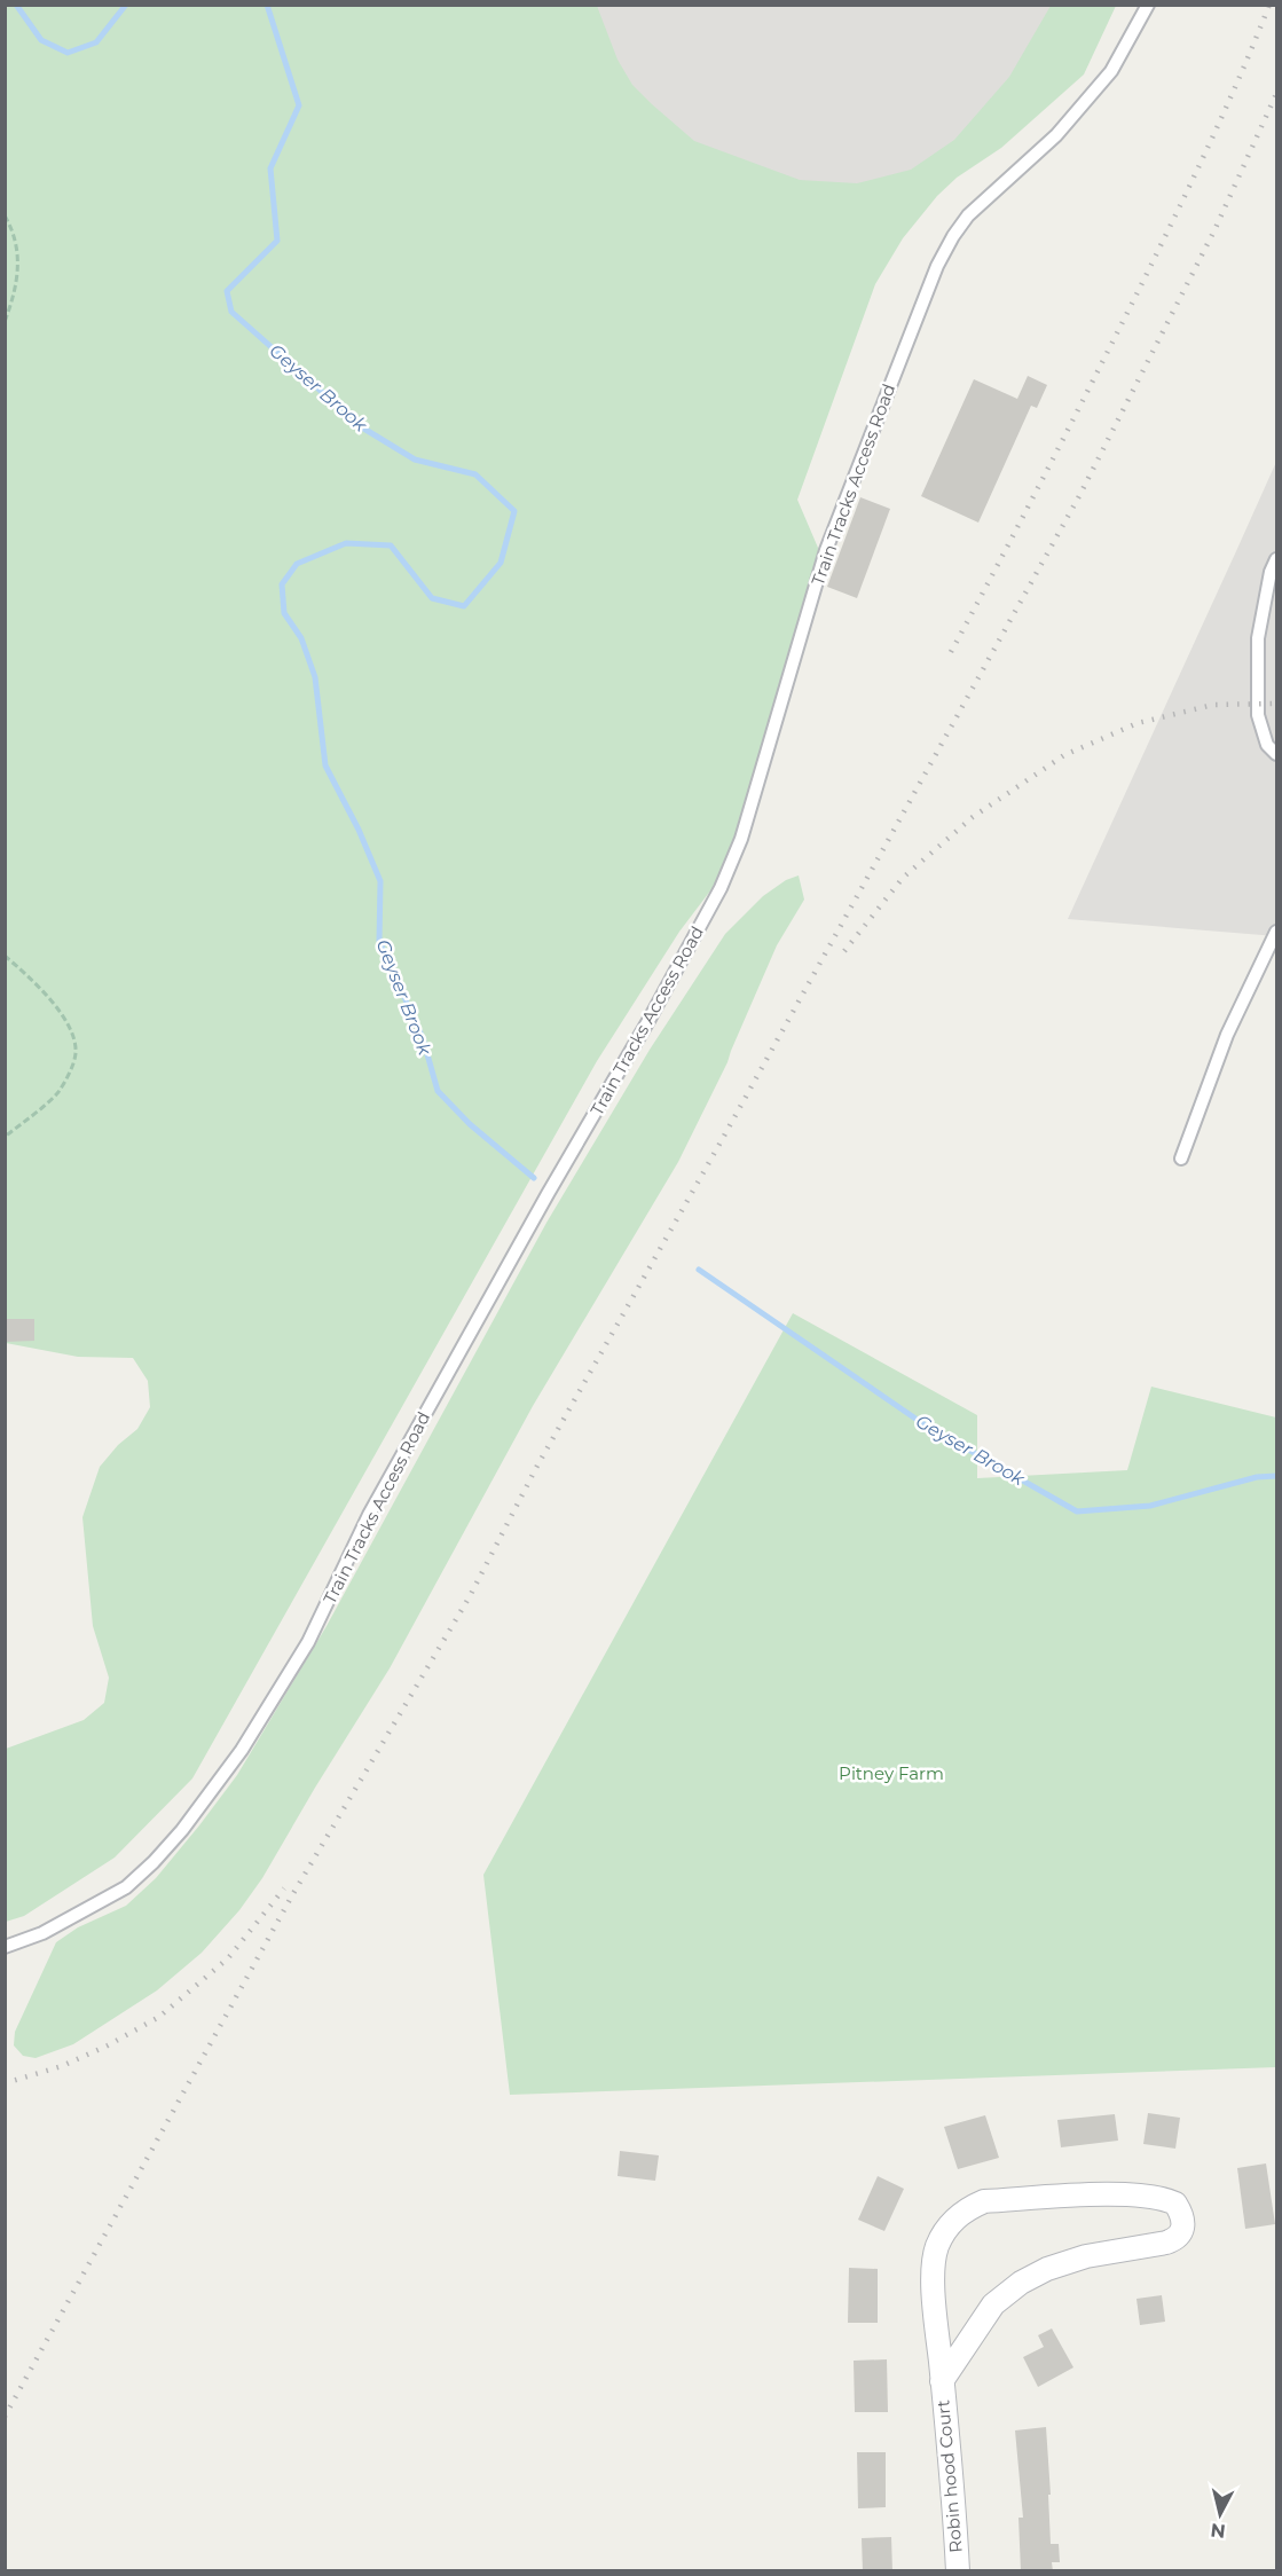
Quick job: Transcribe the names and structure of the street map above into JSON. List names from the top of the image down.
{
  "streets": {
    "street": ["Robin hood Court"],
    "lane": ["Train Tracks Access Road"]
  },
  "water": ["Geyser Brook"],
  "parks": ["Pitney Farm"],
  "north": "bottom"
}
